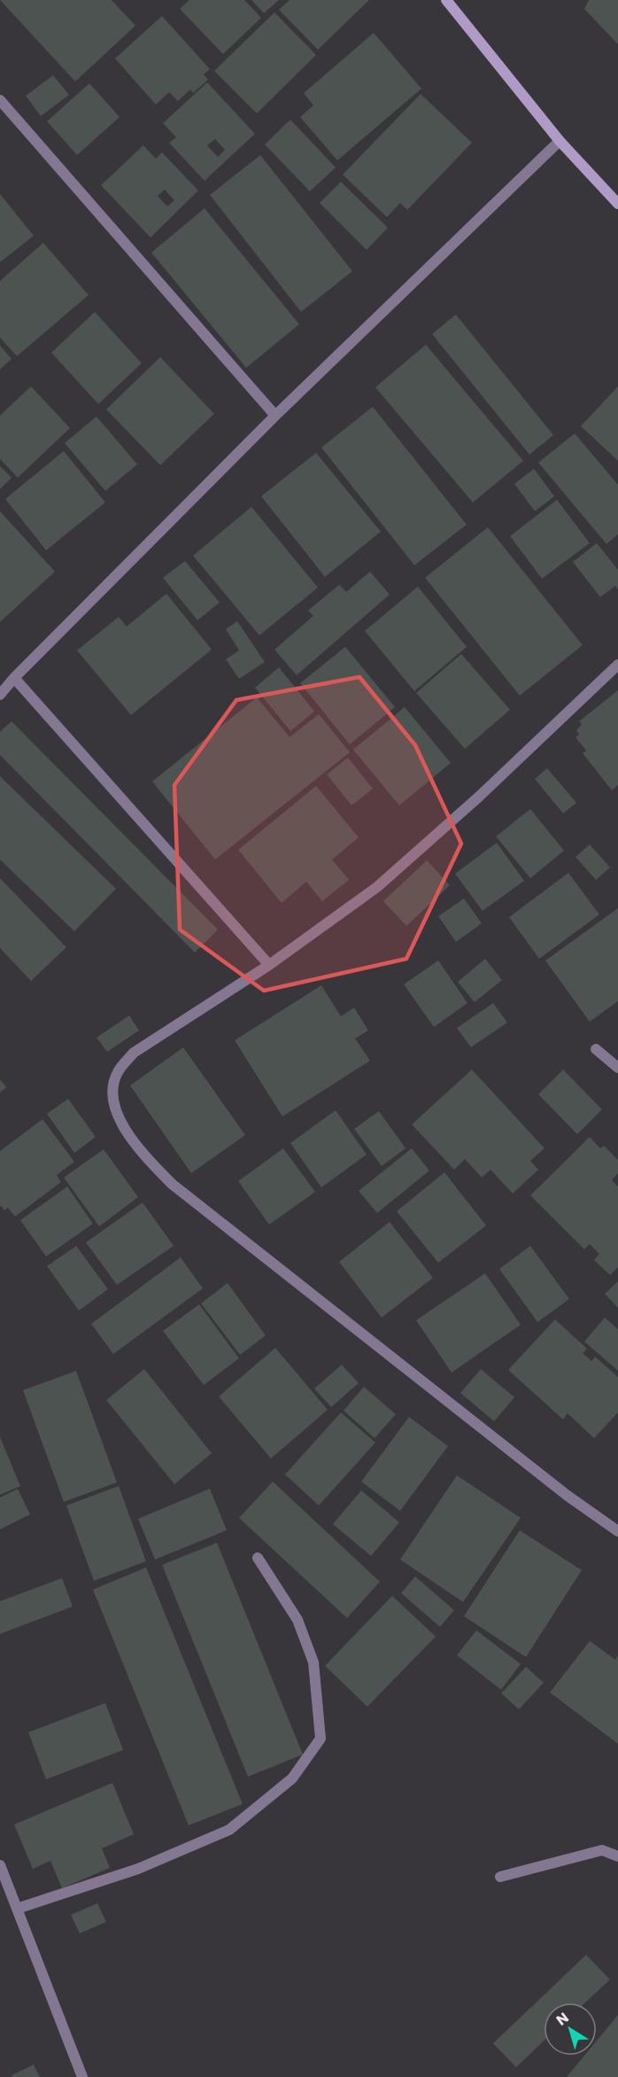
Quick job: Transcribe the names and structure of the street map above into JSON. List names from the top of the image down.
{
  "north": "top left"
}
